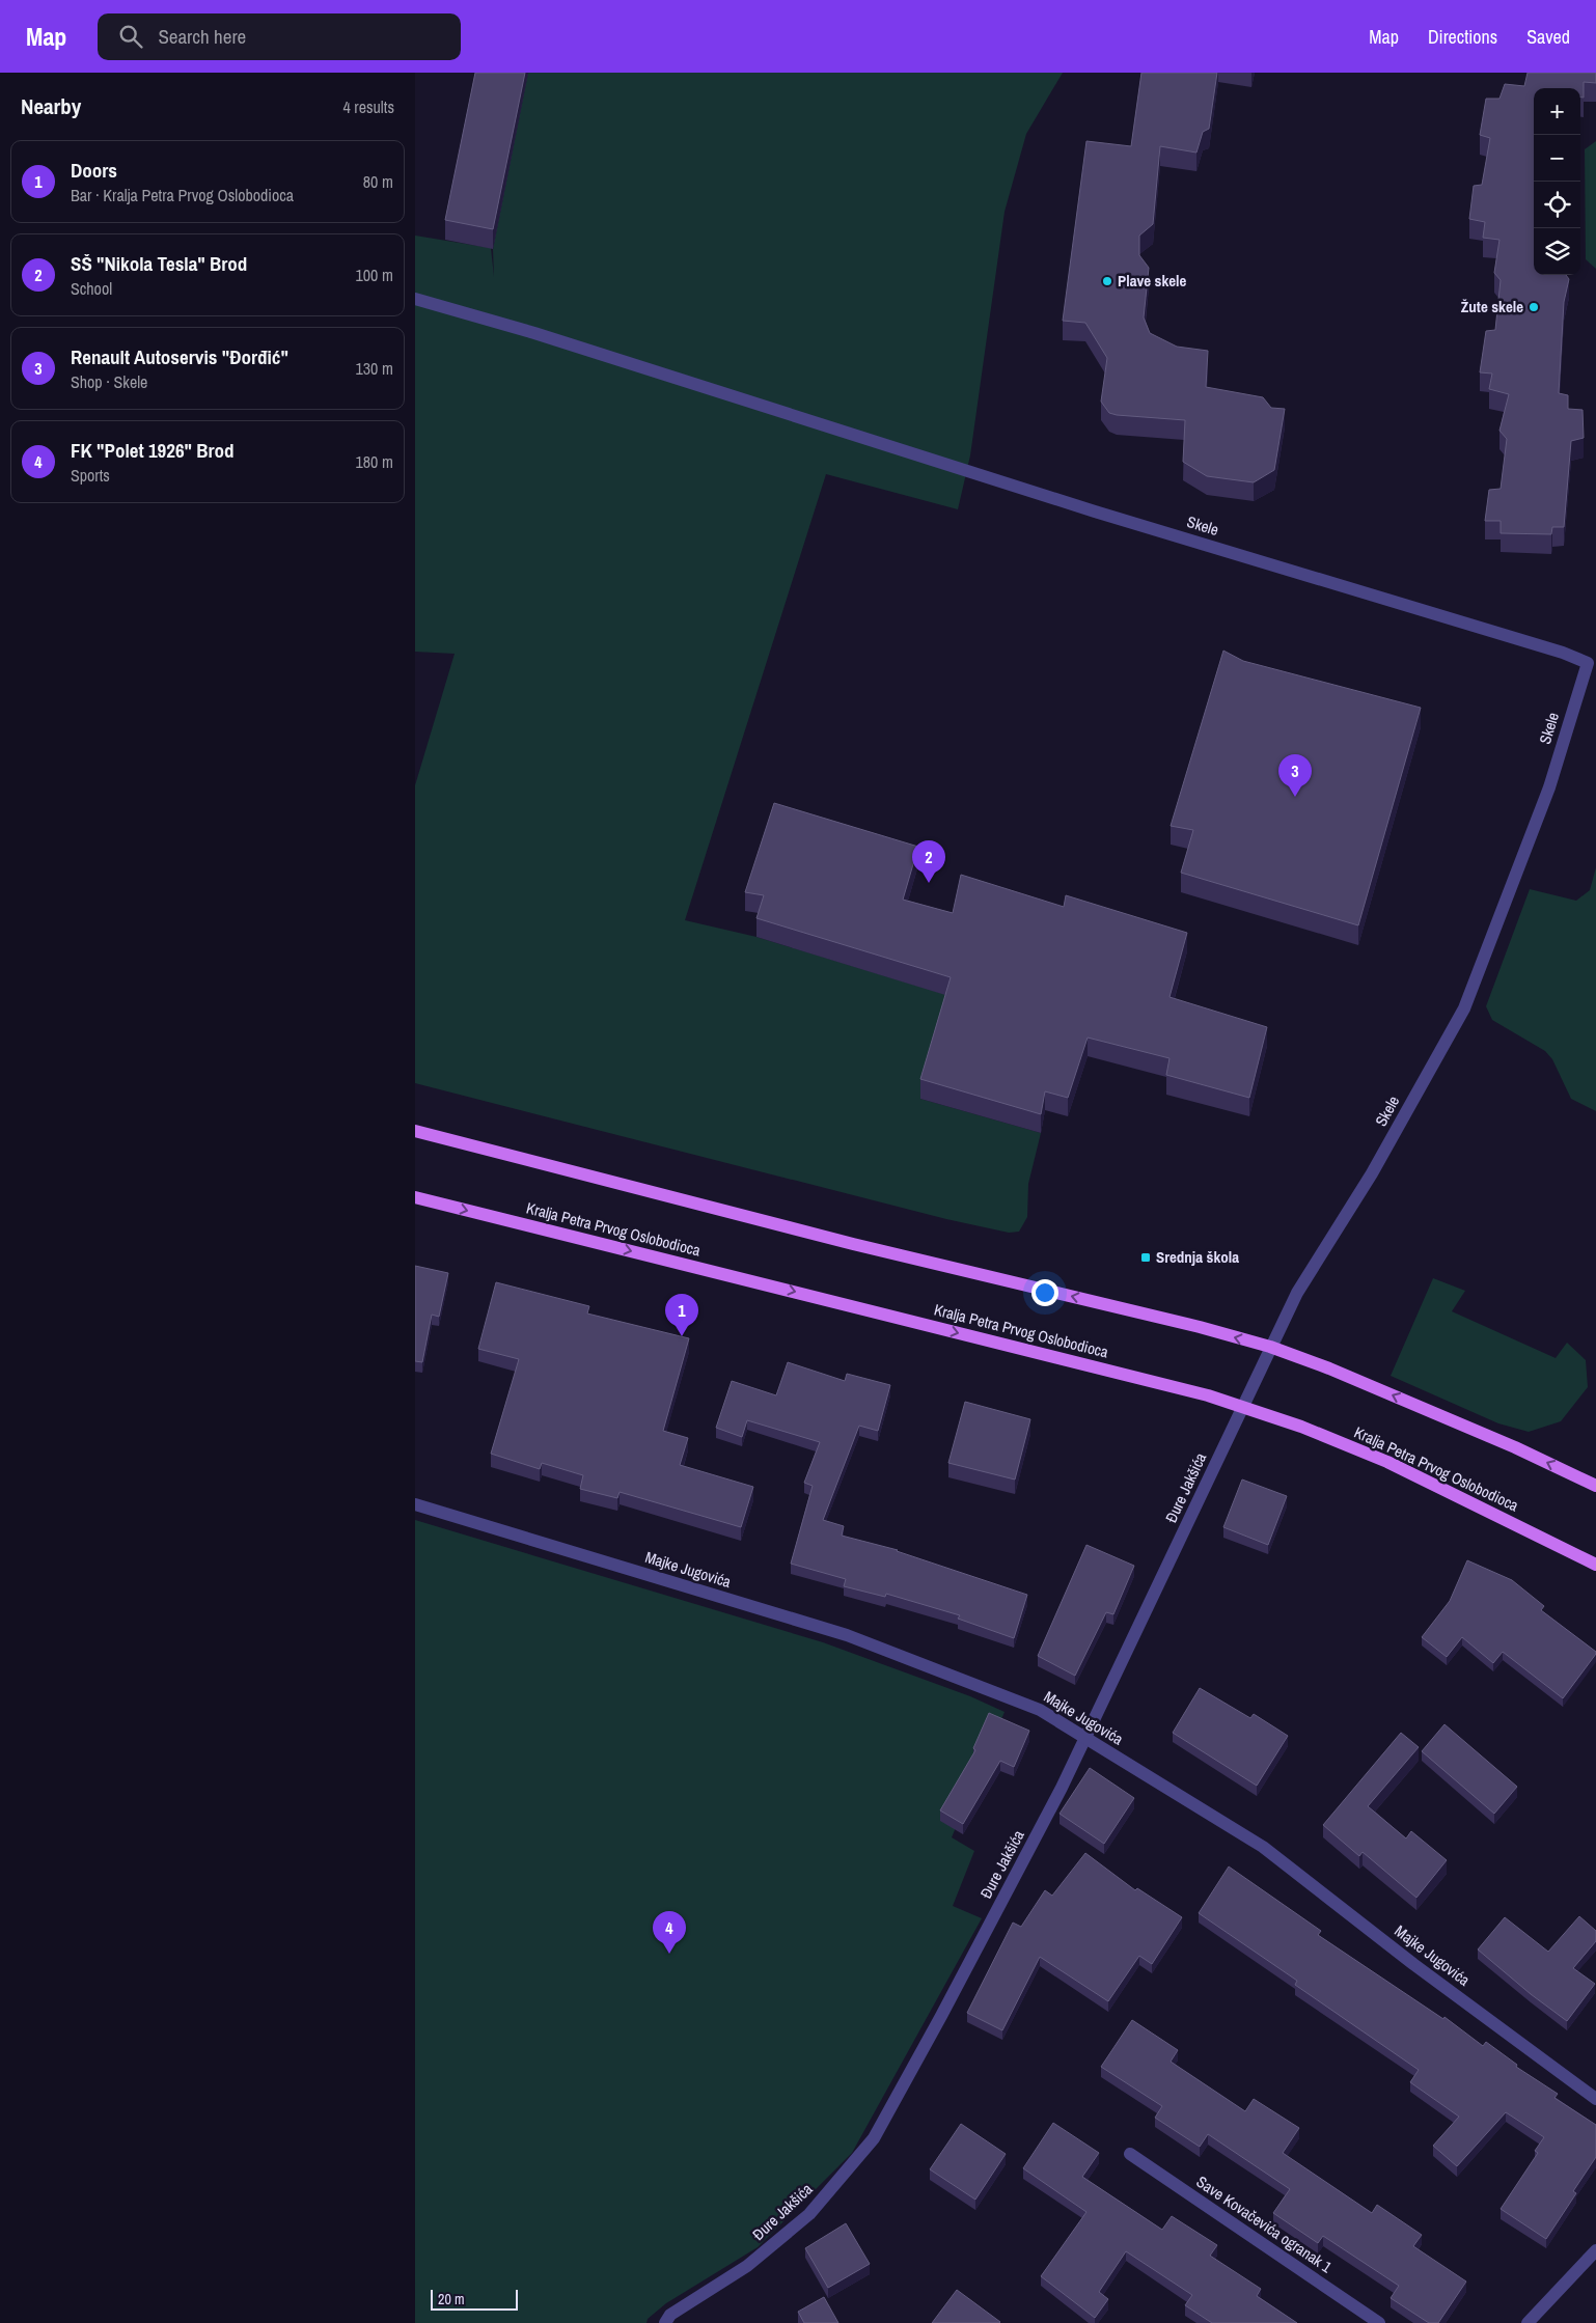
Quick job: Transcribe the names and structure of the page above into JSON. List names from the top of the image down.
{
  "streets": {
    "main road": ["Kralja Petra Prvog Oslobodioca"],
    "street": [
      "Skele",
      "Đure Jakšića",
      "Majke Jugovića",
      "Save Kovačevića ogranak 1"
    ]
  },
  "crossings": [
    ["Skele", "Đure Jakšića"],
    ["Kralja Petra Prvog Oslobodioca", "Đure Jakšića"],
    ["Đure Jakšića", "Majke Jugovića"]
  ],
  "places": {
    "other": ["Plave skele", "Žute skele"],
    "transit": ["Srednja škola"]
  },
  "scale_bar": "20 m",
  "page": {
    "header": "Map",
    "search": "Search here",
    "nav": ["Map", "Directions", "Saved"],
    "heading": ["Nearby", "4 results"],
    "map_buttons": ["+", "−"],
    "list": [
      {
        "mark": "1",
        "name": "Doors",
        "note": "Bar · Kralja Petra Prvog Oslobodioca",
        "value": "80 m"
      },
      {
        "mark": "2",
        "name": "SŠ \"Nikola Tesla\" Brod",
        "note": "School",
        "value": "100 m"
      },
      {
        "mark": "3",
        "name": "Renault Autoservis \"Đorđić\"",
        "note": "Shop · Skele",
        "value": "130 m"
      },
      {
        "mark": "4",
        "name": "FK \"Polet 1926\" Brod",
        "note": "Sports",
        "value": "180 m"
      }
    ],
    "pins": [
      "3",
      "2",
      "1",
      "4"
    ],
    "scale": "20 m"
  }
}
